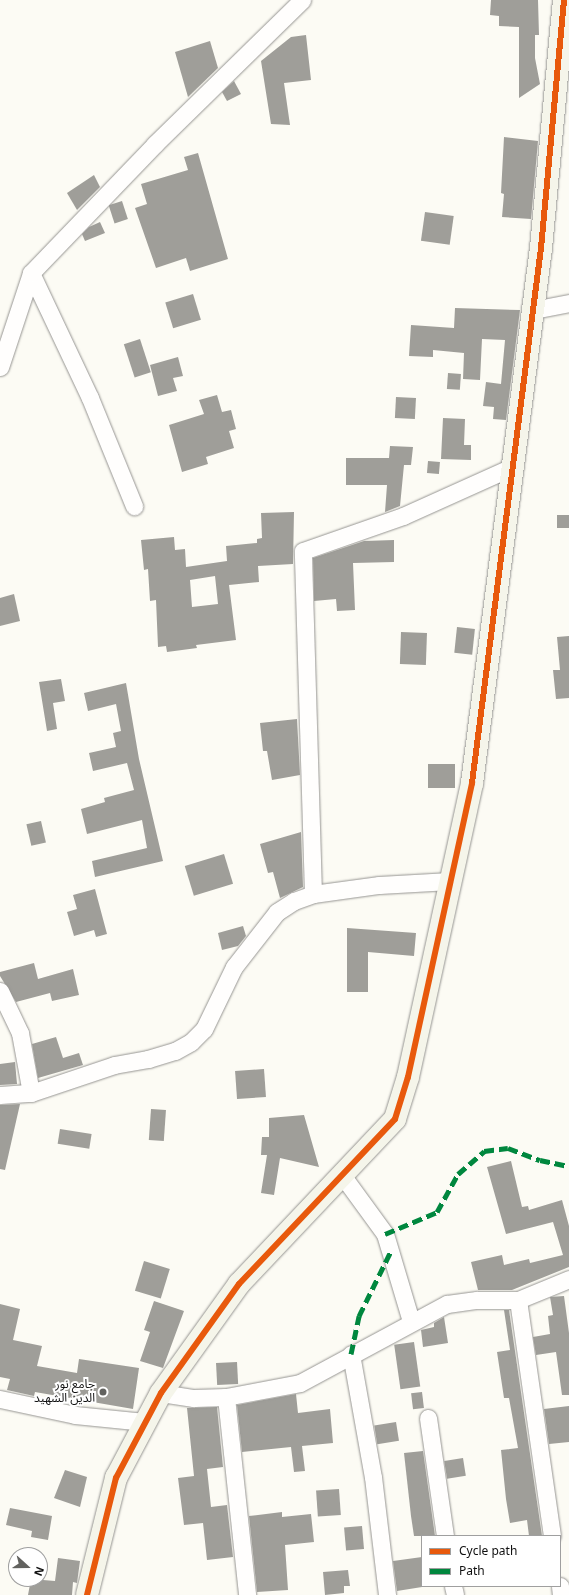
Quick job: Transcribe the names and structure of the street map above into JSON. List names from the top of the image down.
{
  "places": ["جامع نور الدين الشهيد"],
  "legend": ["Cycle path", "Path"],
  "north": "right"
}
